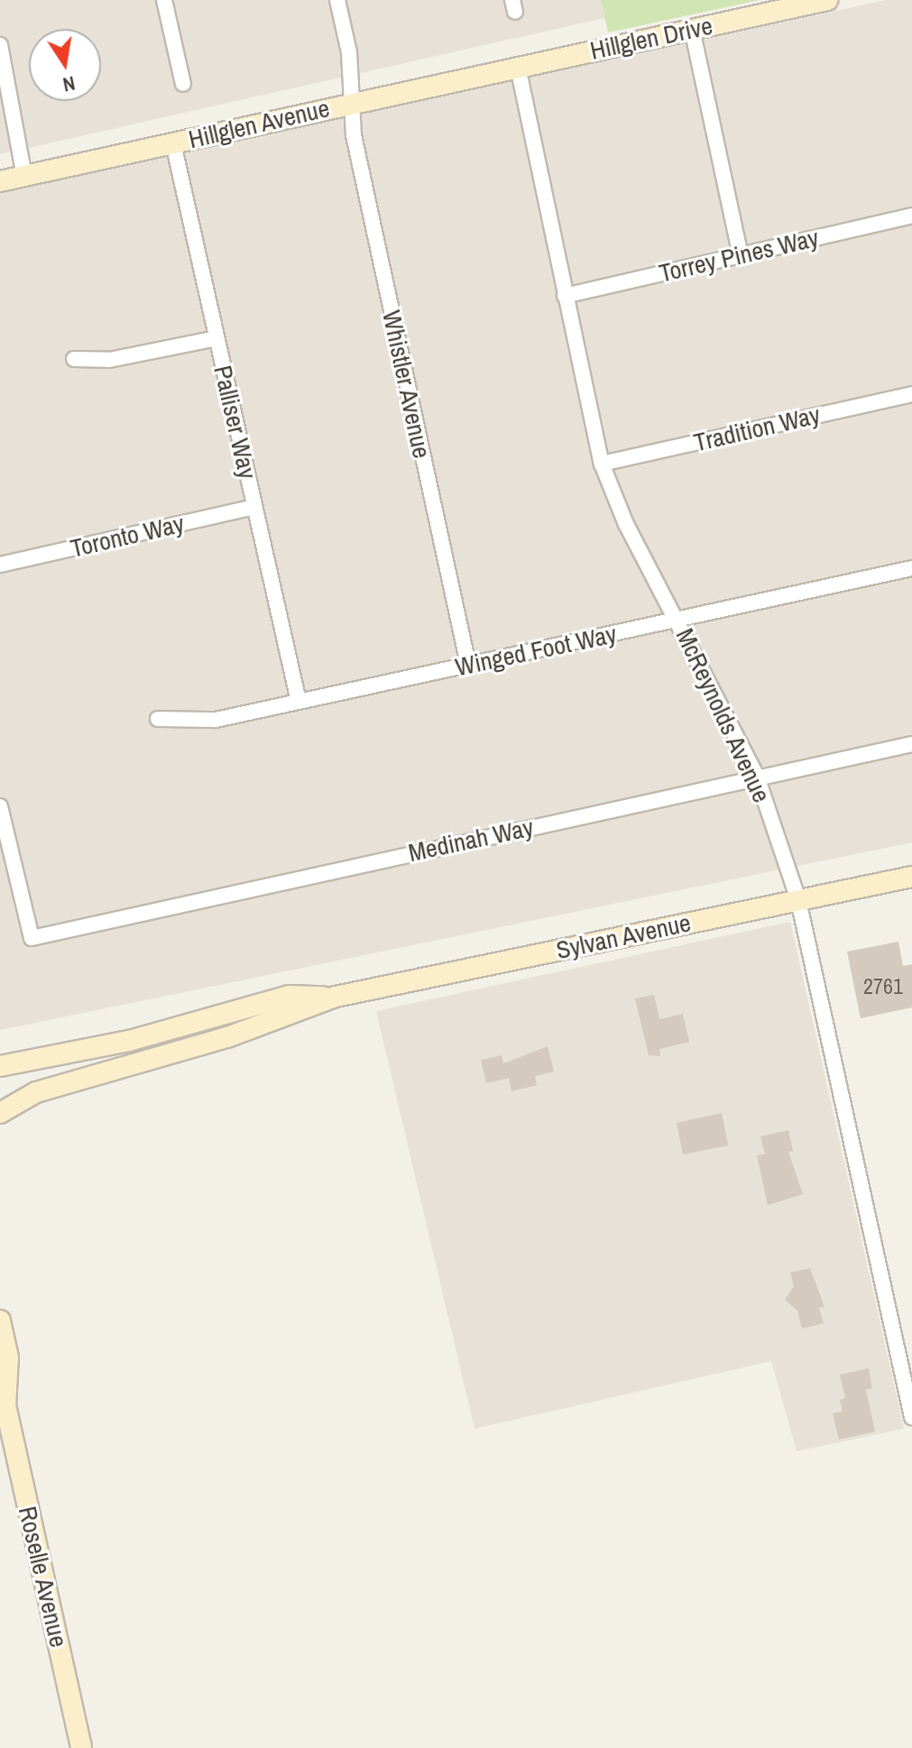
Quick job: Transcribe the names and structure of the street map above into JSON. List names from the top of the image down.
{
  "streets": {
    "main road": [
      "Hillglen Drive",
      "Hillglen Avenue",
      "Sylvan Avenue",
      "Roselle Avenue"
    ],
    "street": [
      "Torrey Pines Way",
      "Whistler Avenue",
      "Palliser Way",
      "Tradition Way",
      "Toronto Way",
      "Winged Foot Way",
      "McReynolds Avenue",
      "Medinah Way"
    ]
  },
  "crossings": [
    ["Hillglen Drive", "Hillglen Avenue"],
    ["Hillglen Drive", "McReynolds Avenue"],
    ["Hillglen Avenue", "Whistler Avenue"],
    ["Hillglen Avenue", "Palliser Way"],
    ["Hillglen Avenue", "McReynolds Avenue"],
    ["Torrey Pines Way", "McReynolds Avenue"],
    ["Whistler Avenue", "Winged Foot Way"],
    ["Palliser Way", "Toronto Way"],
    ["Palliser Way", "Winged Foot Way"],
    ["Tradition Way", "McReynolds Avenue"],
    ["Winged Foot Way", "McReynolds Avenue"],
    ["McReynolds Avenue", "Medinah Way"],
    ["McReynolds Avenue", "Sylvan Avenue"]
  ],
  "house_numbers": ["2761"],
  "north": "bottom"
}
